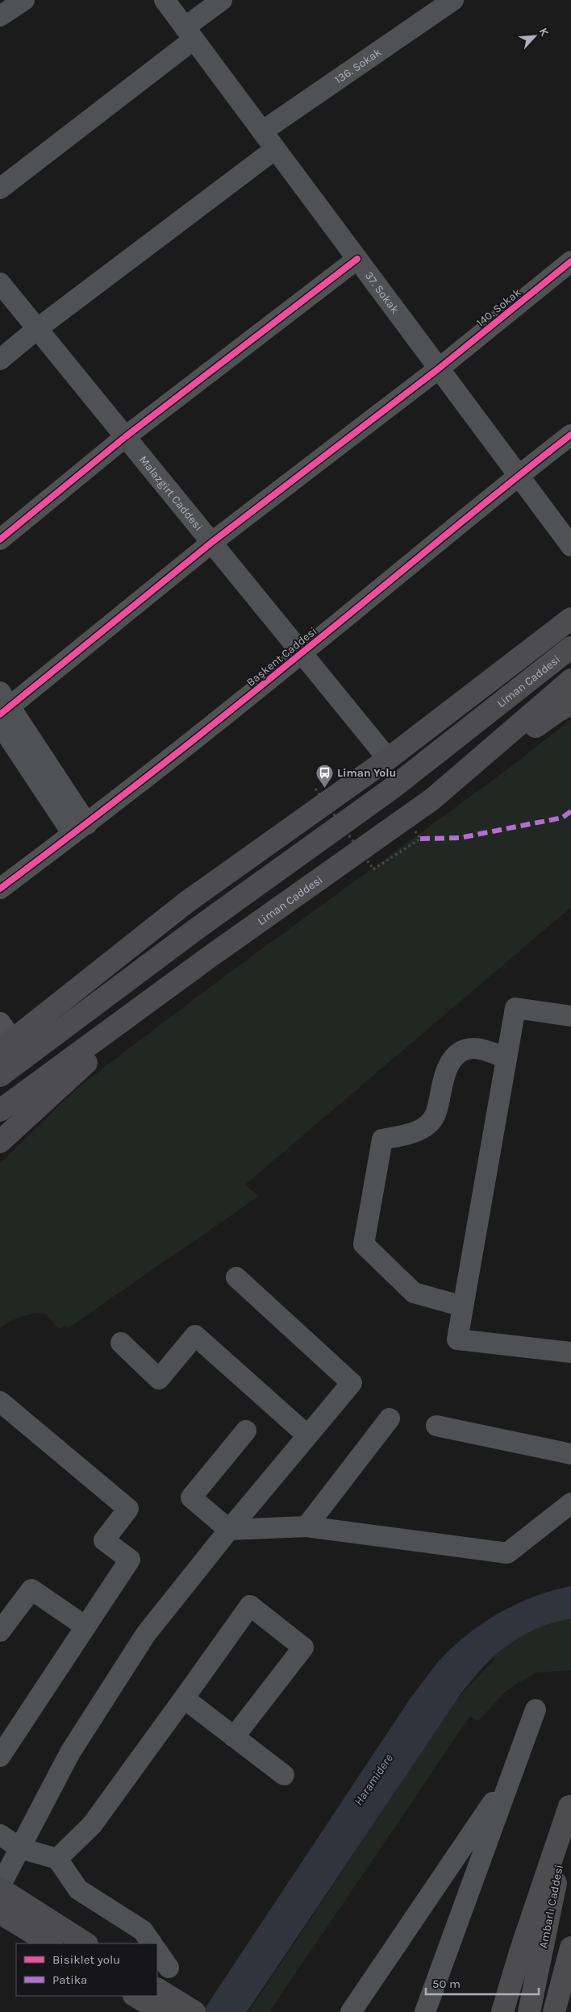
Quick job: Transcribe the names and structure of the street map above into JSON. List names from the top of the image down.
{
  "streets": {
    "highway": ["Liman Caddesi"],
    "main road": ["Ambarlı Caddesi"],
    "street": [
      "136. Sokak",
      "37. Sokak",
      "140. Sokak",
      "Malazgirt Caddesi",
      "Başkent Caddesi"
    ]
  },
  "crossings": [
    ["136. Sokak", "37. Sokak"],
    ["37. Sokak", "140. Sokak"],
    ["37. Sokak", "Başkent Caddesi"],
    ["140. Sokak", "Malazgirt Caddesi"],
    ["Malazgirt Caddesi", "Başkent Caddesi"]
  ],
  "water": ["Haramidere"],
  "places": {
    "bus stop": ["Liman Yolu"]
  },
  "legend": ["Bisiklet yolu", "Patika"],
  "scale_bar": "50 m",
  "north": "top right"
}
